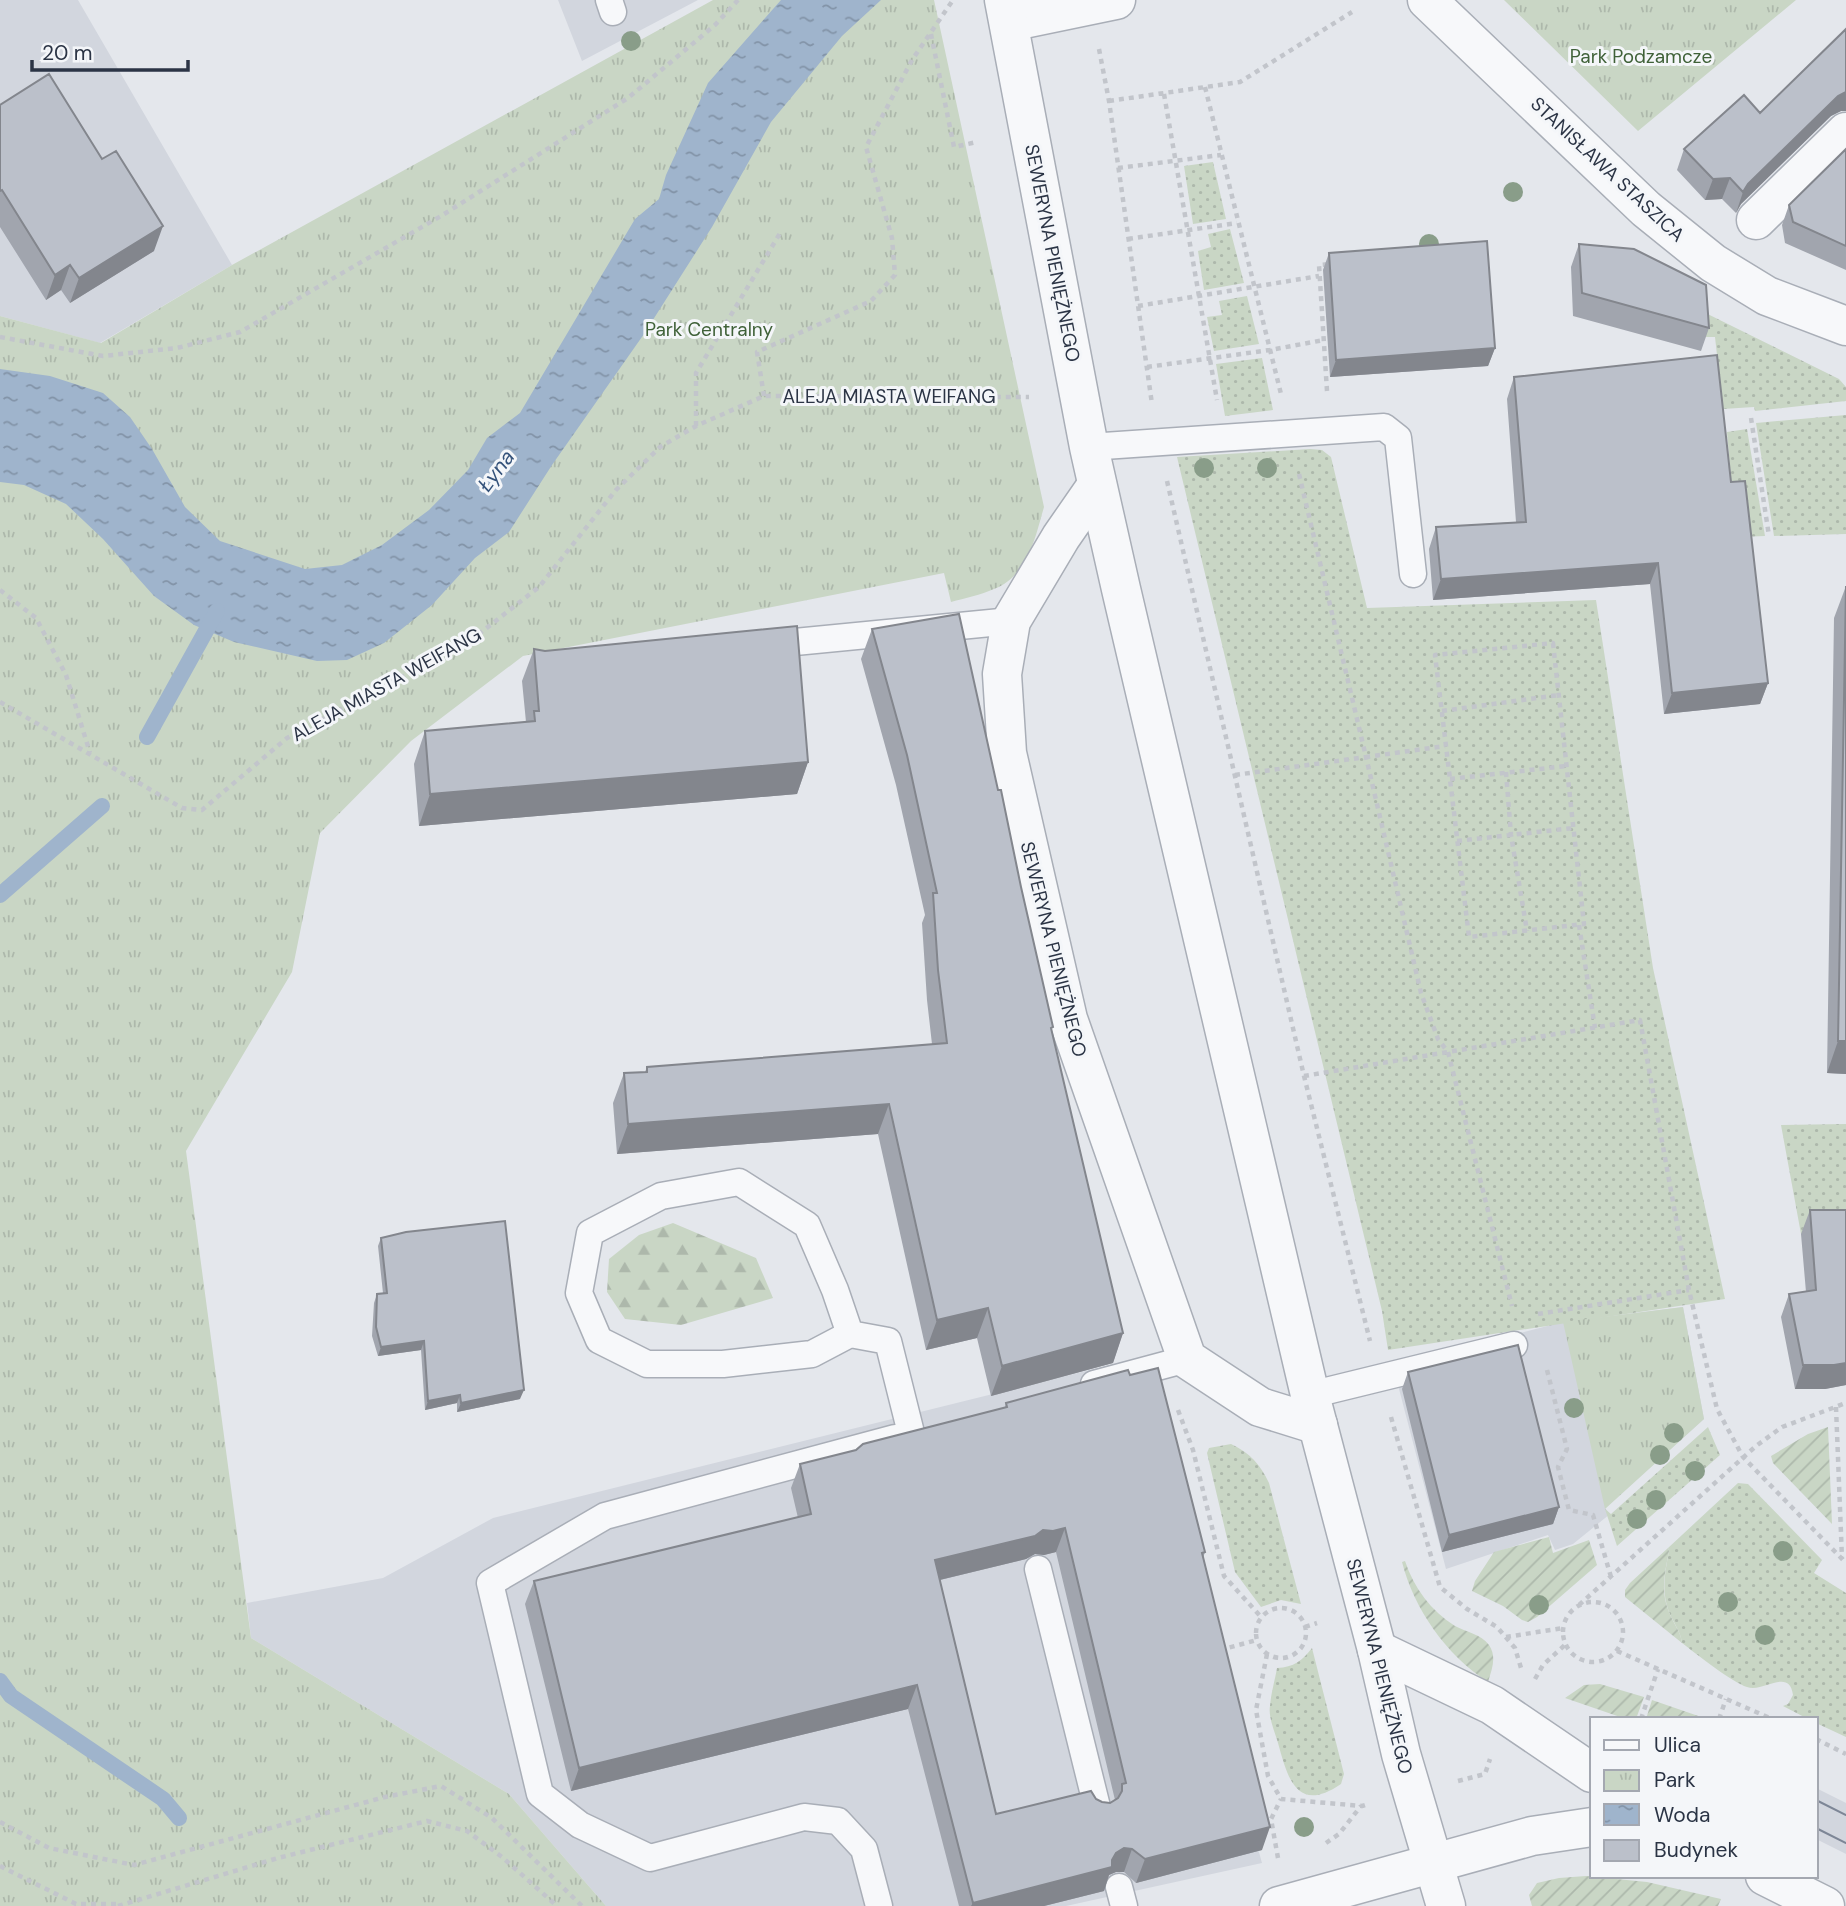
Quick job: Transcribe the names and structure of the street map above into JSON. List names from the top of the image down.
{
  "streets": {
    "street": ["STANISŁAWA STASZICA", "SEWERYNA PIENIĘŻNEGO"],
    "path": ["ALEJA MIASTA WEIFANG"]
  },
  "water": ["Łyna"],
  "parks": ["Park Podzamcze", "Park Centralny"],
  "legend": [
    "Ulica",
    "Park",
    "Woda",
    "Budynek"
  ],
  "scale_bar": "20 m"
}
